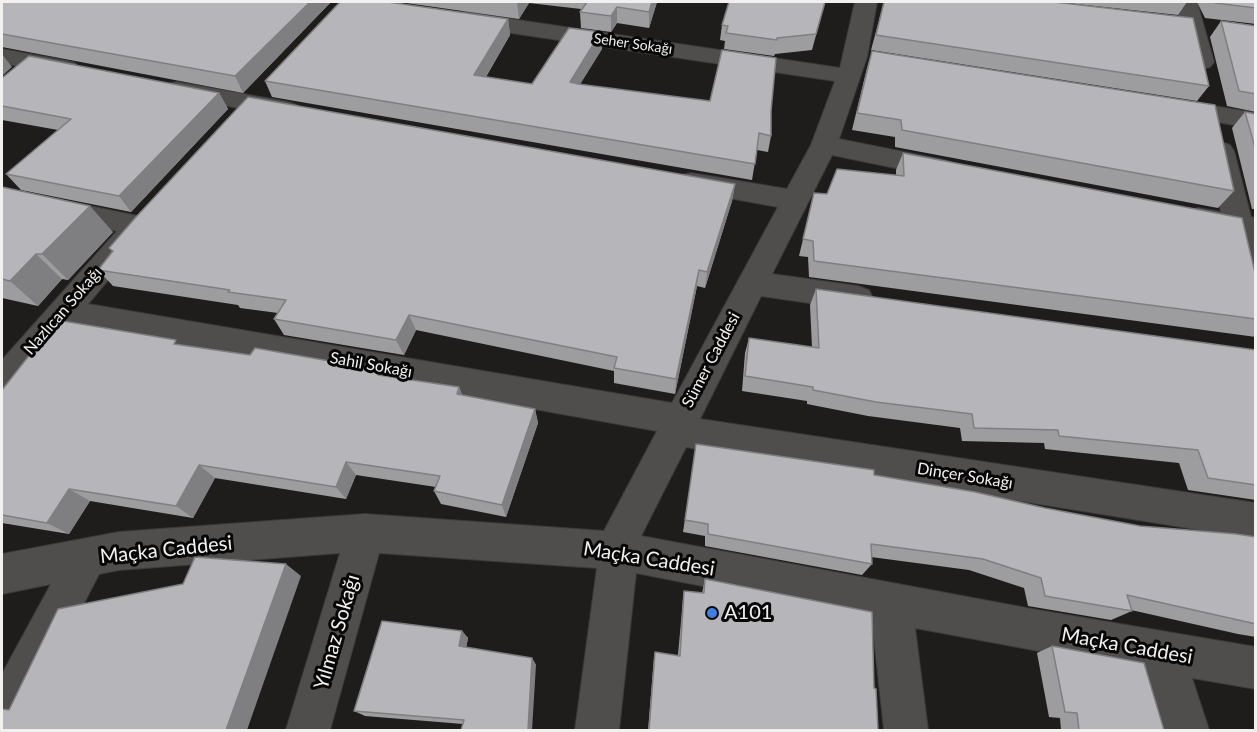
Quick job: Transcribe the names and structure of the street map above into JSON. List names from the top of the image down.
{
  "streets": {
    "street": [
      "Seher Sokağı",
      "Nazlıcan Sokağı",
      "Sümer Caddesi",
      "Sahil Sokağı",
      "Dinçer Sokağı",
      "Maçka Caddesi",
      "Yılmaz Sokağı"
    ]
  },
  "crossings": [
    ["Seher Sokağı", "Sümer Caddesi"],
    ["Nazlıcan Sokağı", "Sahil Sokağı"],
    ["Sümer Caddesi", "Sahil Sokağı"],
    ["Sümer Caddesi", "Dinçer Sokağı"],
    ["Sümer Caddesi", "Maçka Caddesi"],
    ["Sahil Sokağı", "Dinçer Sokağı"],
    ["Maçka Caddesi", "Yılmaz Sokağı"]
  ],
  "places": ["A101"]
}
